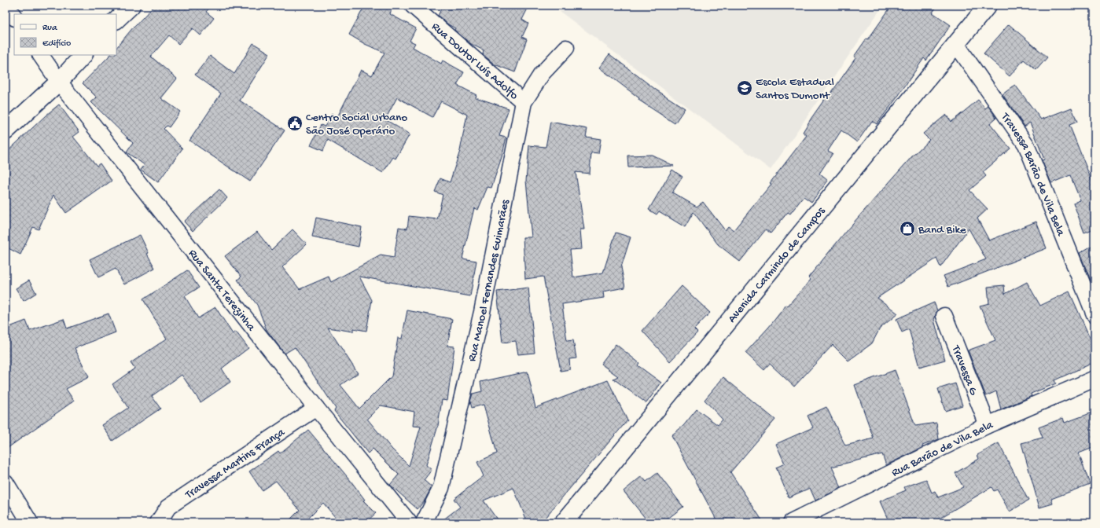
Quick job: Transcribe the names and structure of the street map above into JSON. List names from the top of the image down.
{
  "streets": {
    "main road": ["Avenida Carmindo de Campos"],
    "street": [
      "Rua Doutor Luís Adolfo",
      "Travessa Barão de Vila Bela",
      "Rua Manoel Fernandes Guimarães",
      "Rua Santa Terezinha",
      "Travessa G",
      "Rua Barão de Vila Bela",
      "Travessa Martins França"
    ]
  },
  "crossings": [
    ["Rua Doutor Luís Adolfo", "Rua Manoel Fernandes Guimarães"],
    ["Travessa Barão de Vila Bela", "Avenida Carmindo de Campos"],
    ["Rua Santa Terezinha", "Travessa Martins França"],
    ["Travessa G", "Rua Barão de Vila Bela"]
  ],
  "places": {
    "school or university": ["Escola Estadual Santos Dumont"],
    "public building": ["Centro Social Urbano São José Operário"],
    "shop": ["Band Bike"]
  },
  "legend": ["Rua", "Edifício"]
}
